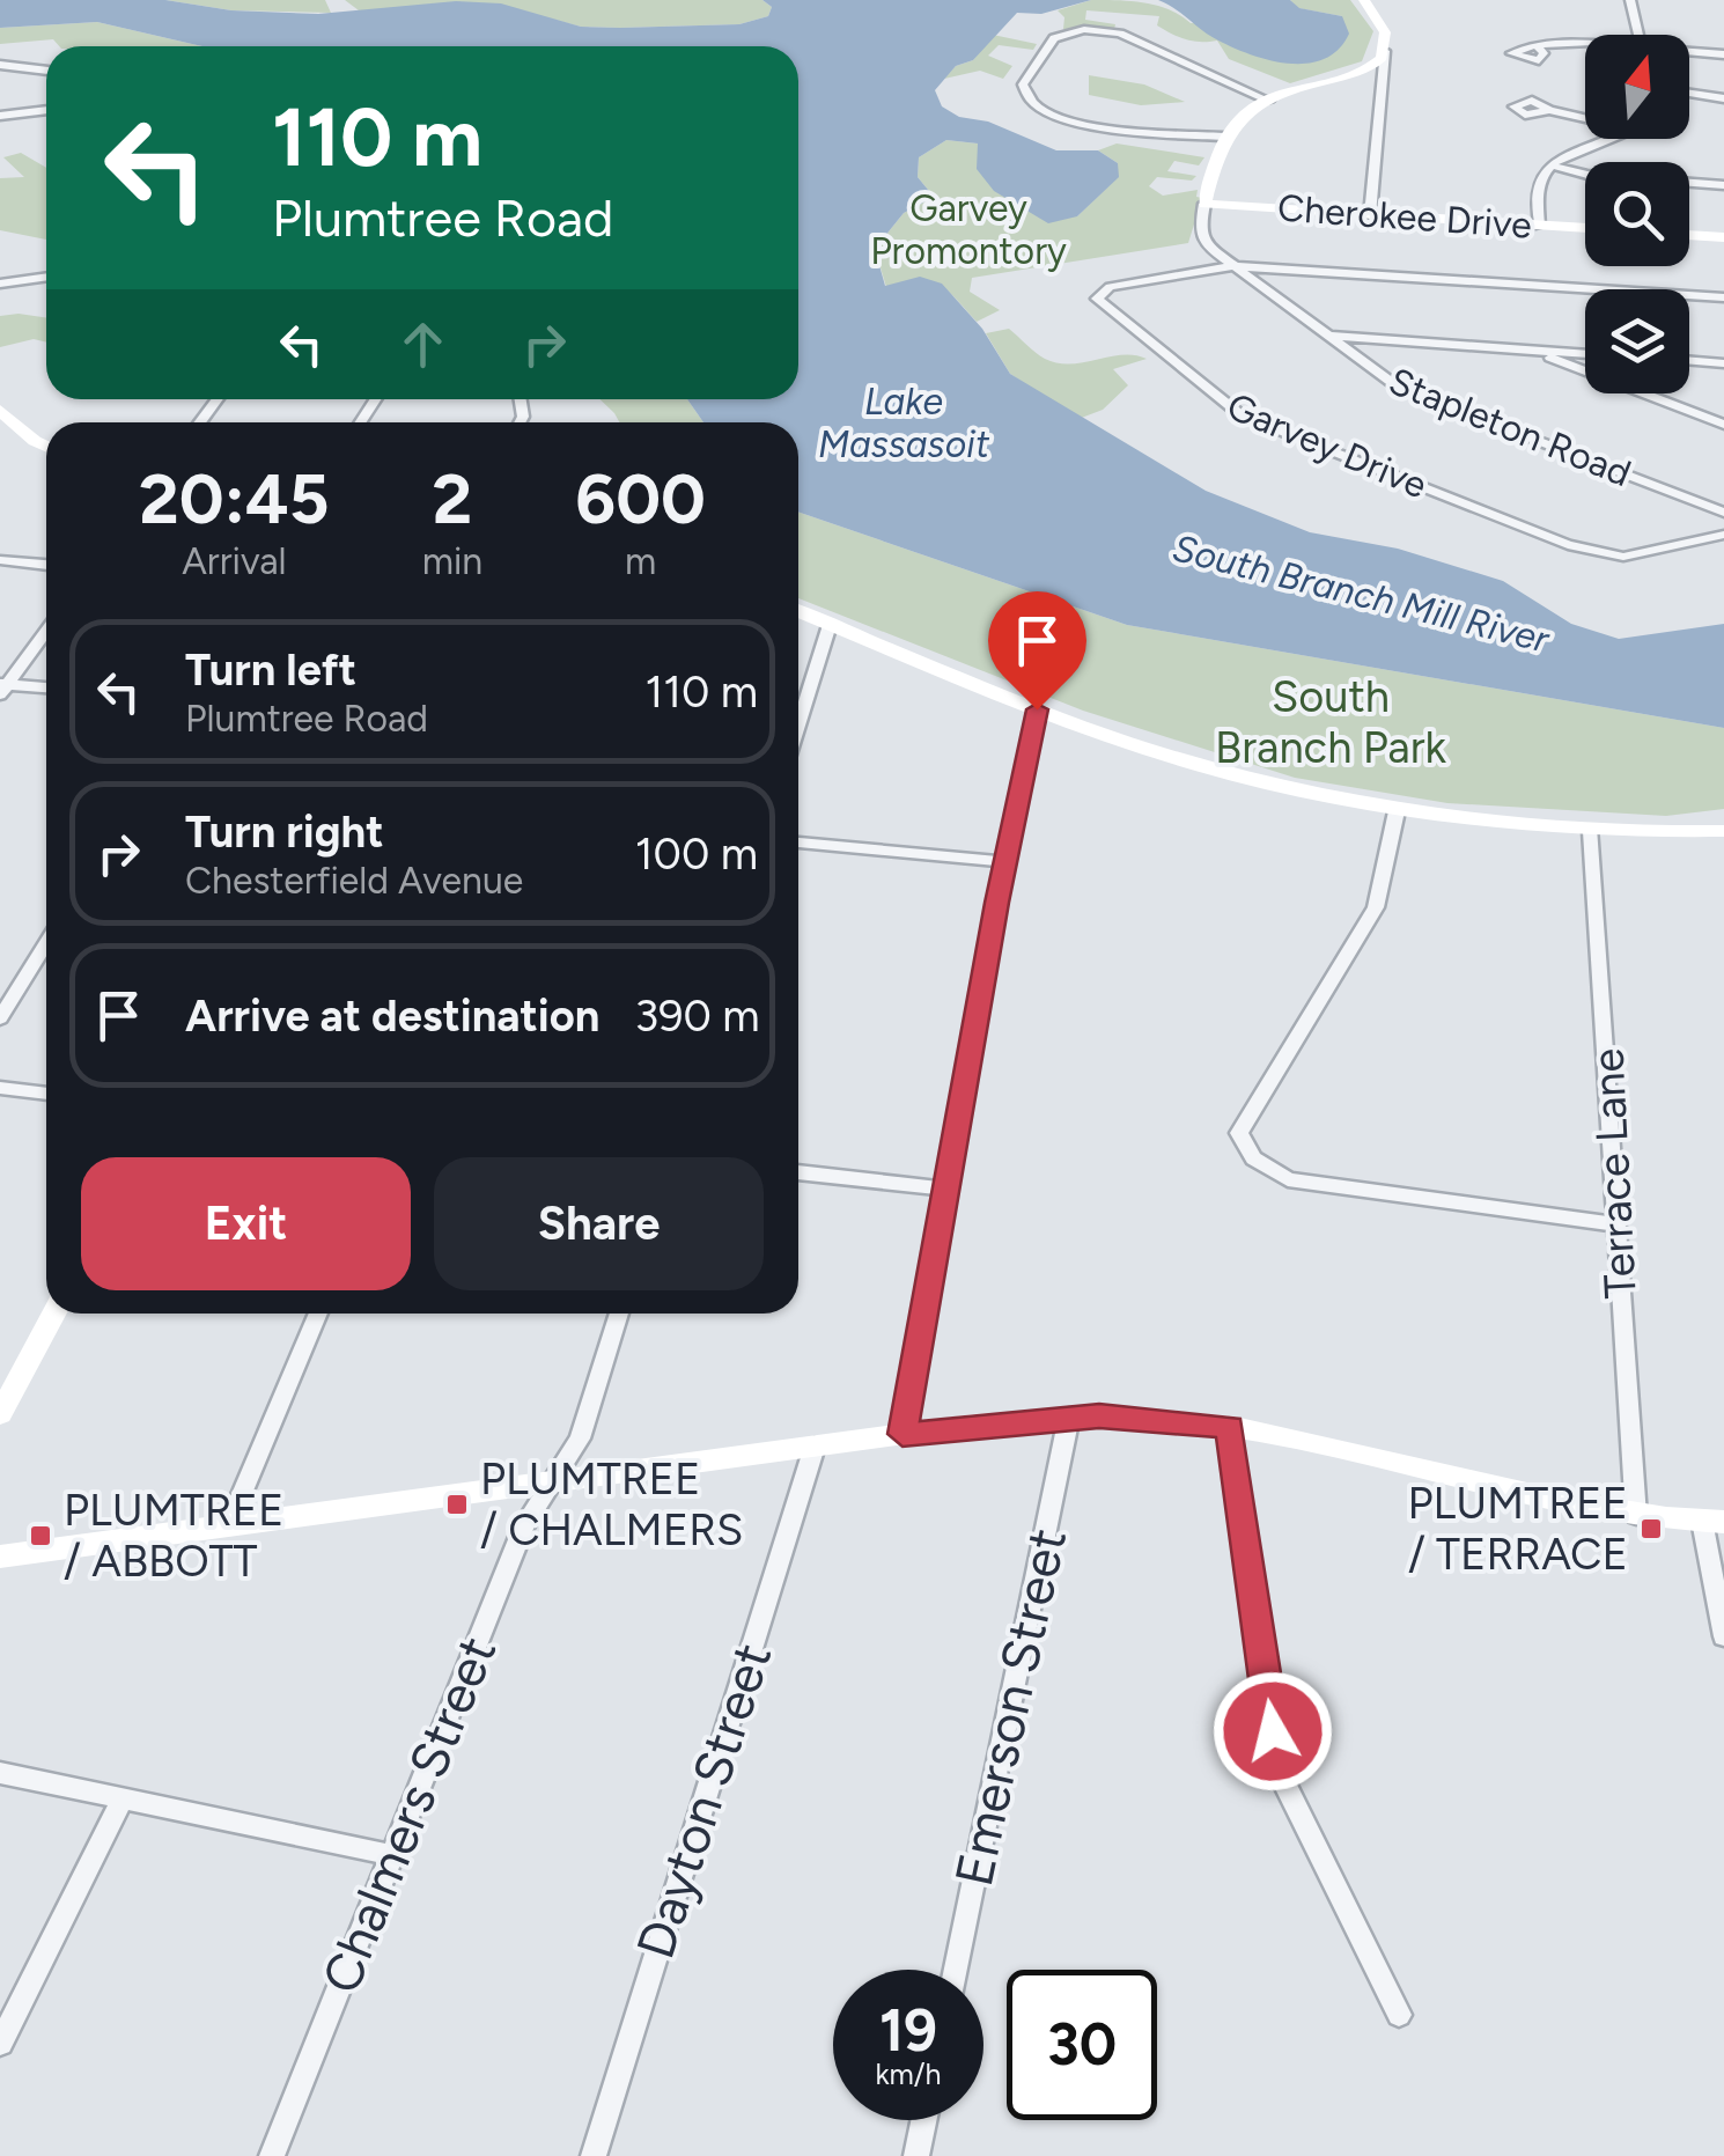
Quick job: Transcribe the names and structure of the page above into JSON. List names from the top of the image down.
{
  "streets": {
    "street": [
      "Cherokee Drive",
      "Stapleton Road",
      "Garvey Drive",
      "Terrace Lane",
      "Emerson Street",
      "Dayton Street",
      "Chalmers Street"
    ]
  },
  "crossings": [
    ["Cherokee Drive", "Stapleton Road"],
    ["Stapleton Road", "Garvey Drive"]
  ],
  "water": ["Lake Massasoit", "South Branch Mill River"],
  "parks": ["Garvey Promontory", "South Branch Park"],
  "places": {
    "transit": ["PLUMTREE / CHALMERS", "PLUMTREE / TERRACE", "PLUMTREE / ABBOTT"]
  },
  "north": "top",
  "page": {
    "turn": ["110 m", "Plumtree Road"],
    "eta": [
      "20:45",
      "Arrival",
      "2",
      "min",
      "600",
      "m"
    ],
    "list": [
      {
        "name": "Turn left",
        "note": "Plumtree Road",
        "value": "110 m"
      },
      {
        "name": "Turn right",
        "note": "Chesterfield Avenue",
        "value": "100 m"
      },
      {
        "name": "Arrive at destination",
        "value": "390 m"
      }
    ],
    "buttons": ["Exit", "Share"],
    "speed": "19 km/h",
    "limit": "30"
  }
}
